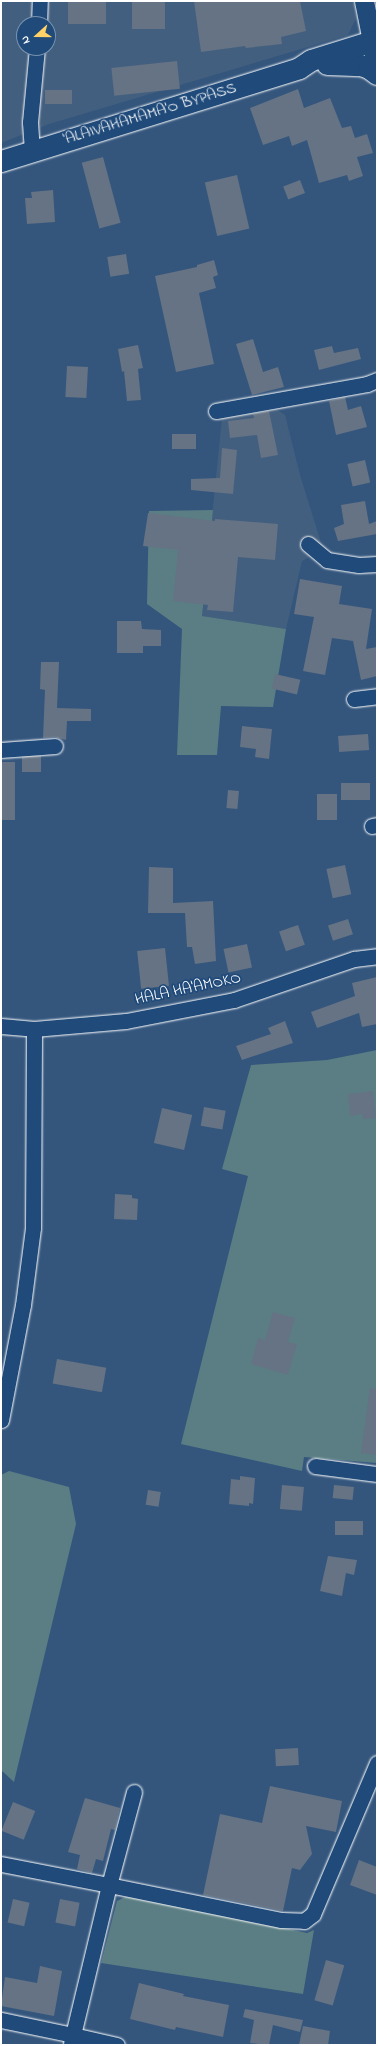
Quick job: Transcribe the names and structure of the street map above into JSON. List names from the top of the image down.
{
  "streets": {
    "main road": ["'ALAIVAHAMAMA'O BYPASS"],
    "street": ["HALA HA'AMOKO"]
  },
  "north": "left"
}
